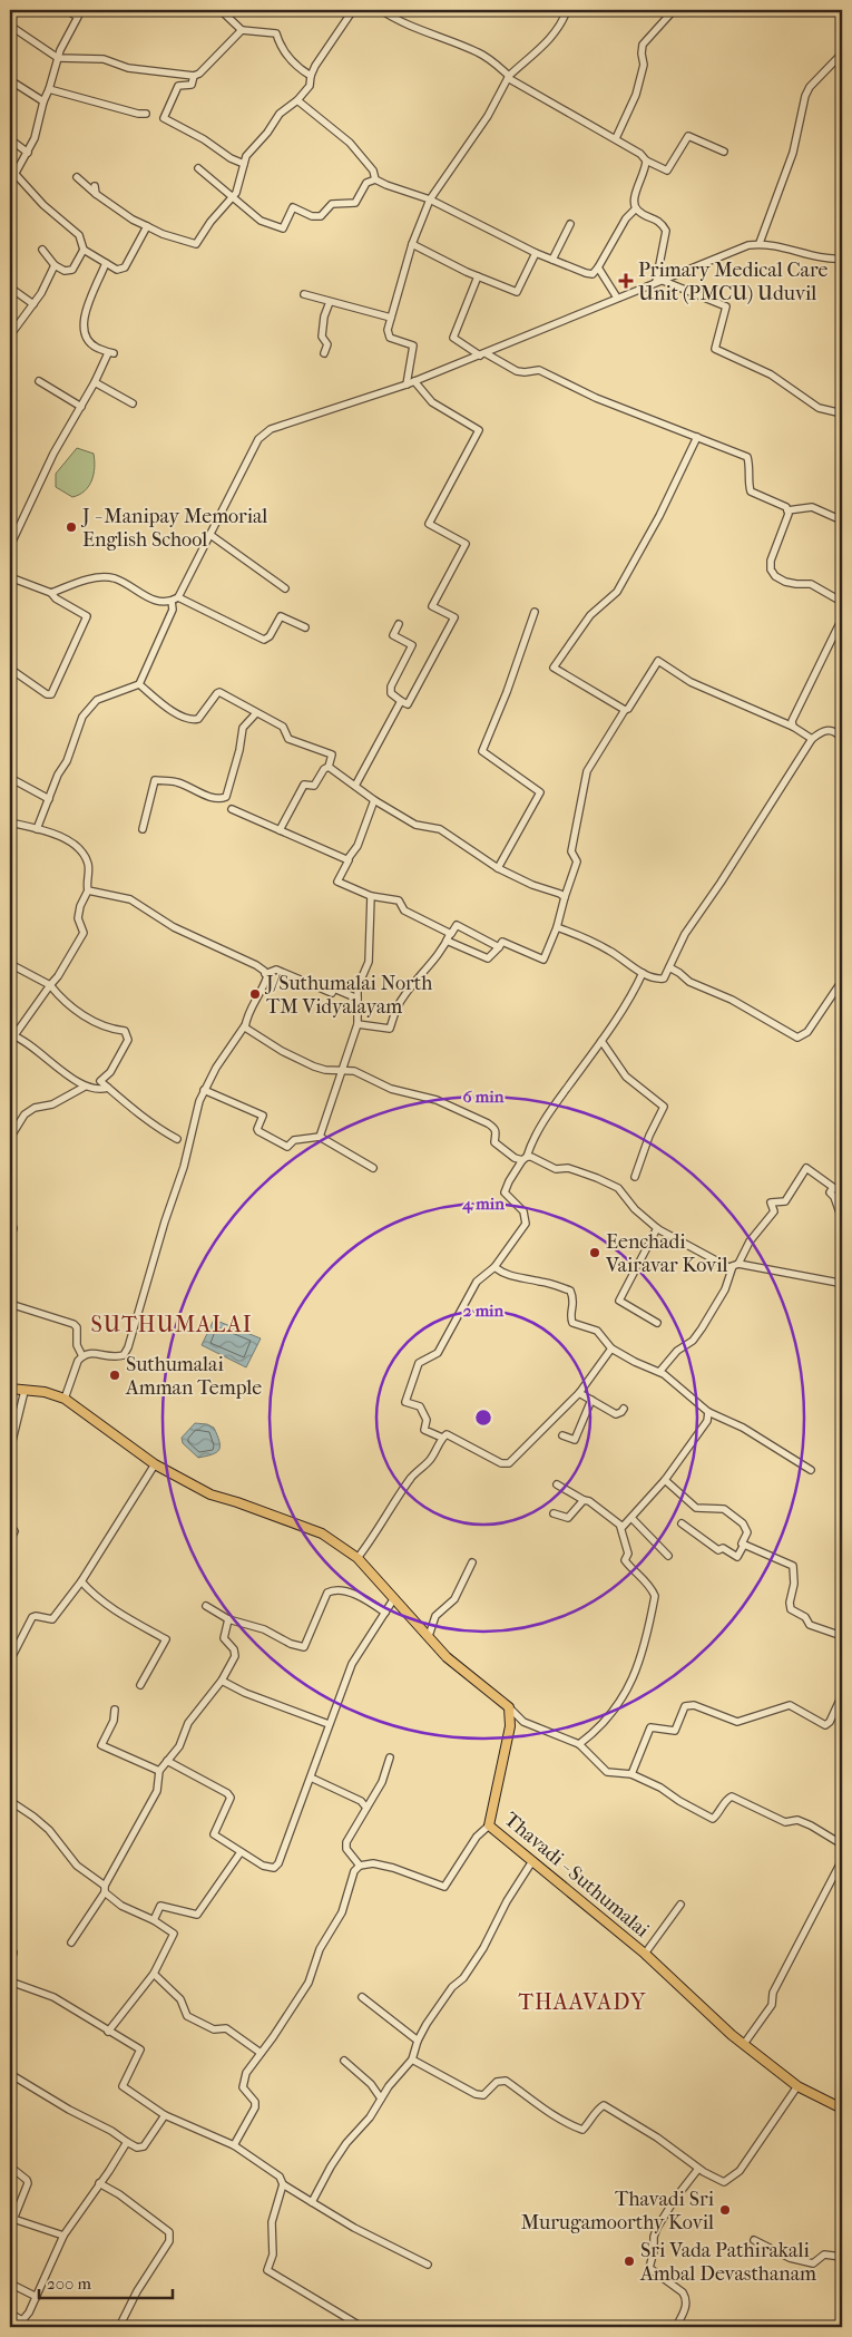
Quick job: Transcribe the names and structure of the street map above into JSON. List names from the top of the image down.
{
  "streets": {
    "main road": ["Thavadi - Suthumalai"]
  },
  "districts": ["SUTHUMALAI", "THAAVADY"],
  "places": {
    "health": ["Primary Medical Care Unit (PMCU) Uduvil"],
    "other": [
      "J - Manipay Memorial English School",
      "J/Suthumalai North TM Vidyalayam",
      "Eenchadi Vairavar Kovil",
      "Suthumalai Amman Temple",
      "Thavadi Sri Murugamoorthy Kovil",
      "Sri Vada Pathirakali Ambal Devasthanam"
    ]
  },
  "scale_bar": "200 m",
  "rings": ["6 min", "4 min", "2 min"]
}
